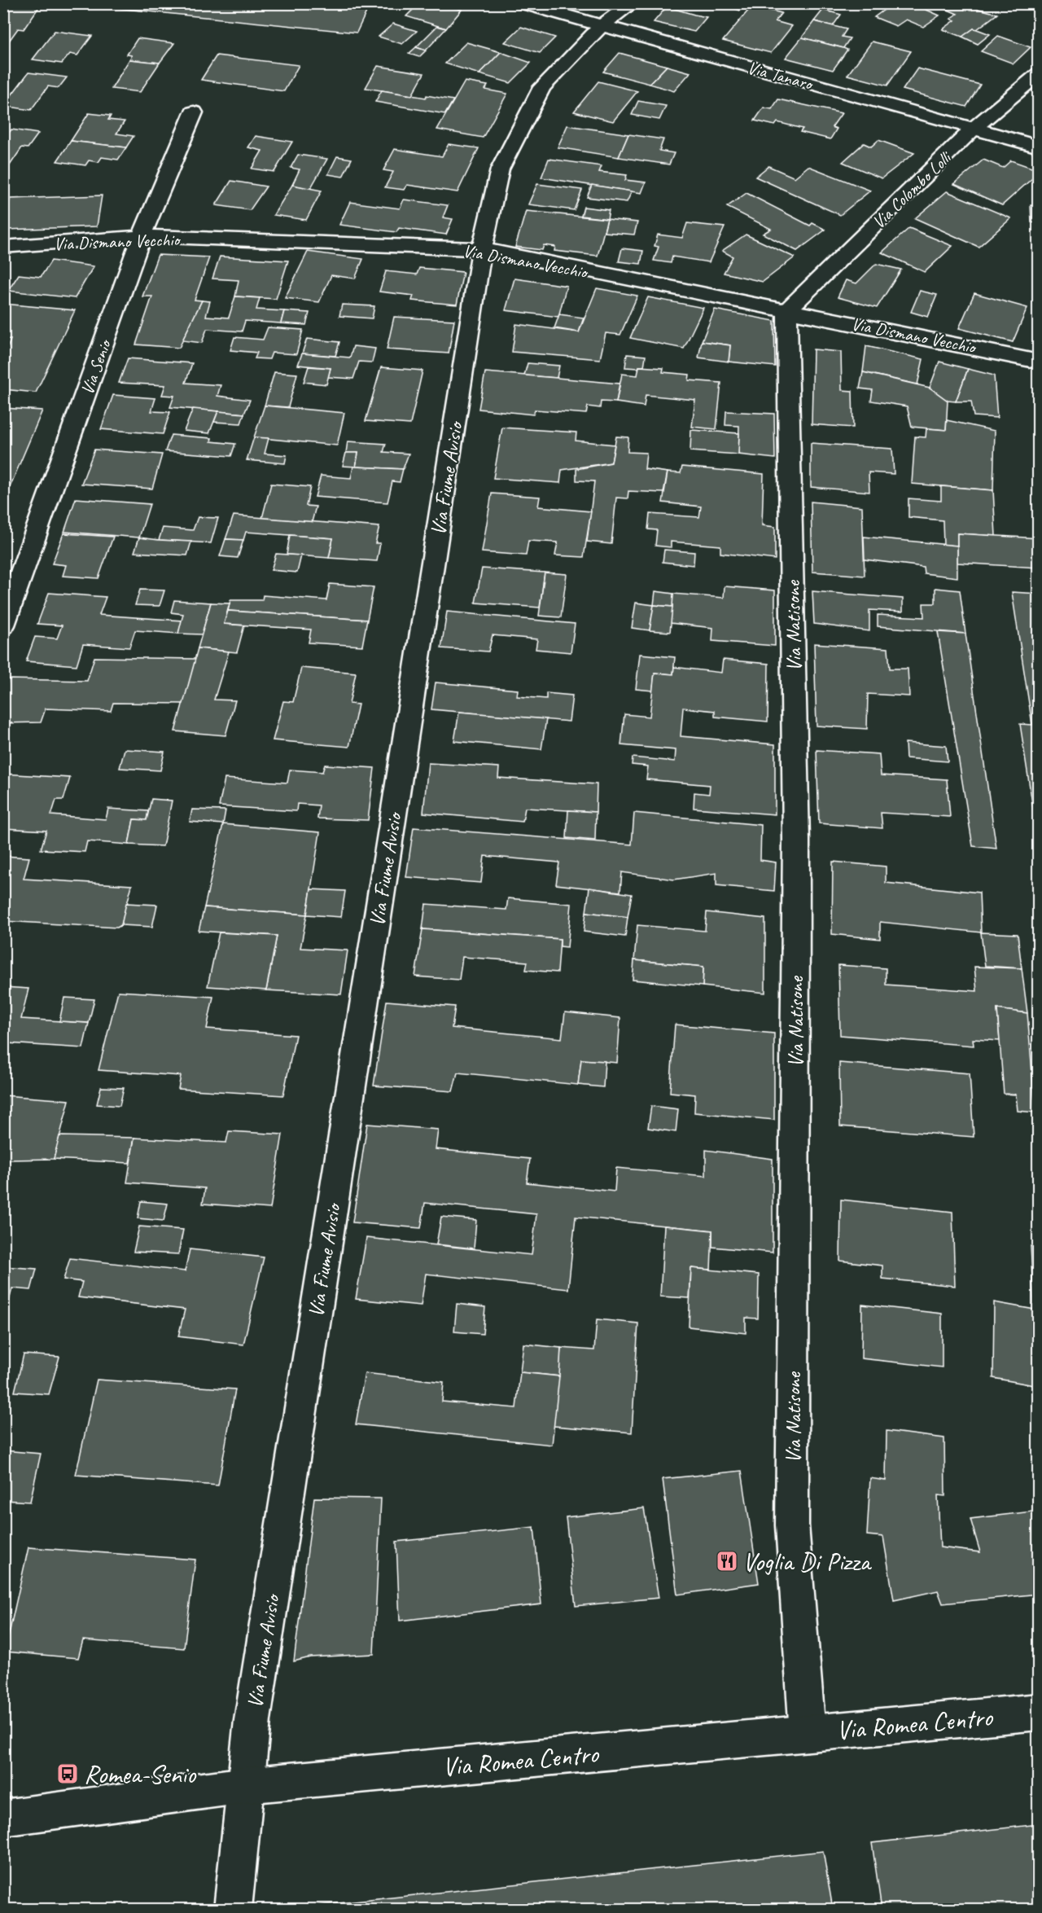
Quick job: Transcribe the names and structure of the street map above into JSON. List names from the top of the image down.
{
  "streets": {
    "street": [
      "Via Tanaro",
      "Via Colombo Lolli",
      "Via Dismano Vecchio",
      "Via Senio",
      "Via Fiume Avisio",
      "Via Natisone",
      "Via Romea Centro"
    ]
  },
  "crossings": [
    ["Via Tanaro", "Via Colombo Lolli"],
    ["Via Tanaro", "Via Fiume Avisio"],
    ["Via Colombo Lolli", "Via Dismano Vecchio"],
    ["Via Colombo Lolli", "Via Natisone"],
    ["Via Dismano Vecchio", "Via Senio"],
    ["Via Dismano Vecchio", "Via Fiume Avisio"],
    ["Via Dismano Vecchio", "Via Natisone"],
    ["Via Fiume Avisio", "Via Romea Centro"],
    ["Via Natisone", "Via Romea Centro"]
  ],
  "places": {
    "restaurant": ["Voglia Di Pizza"],
    "bus stop": ["Romea-Senio"]
  }
}
